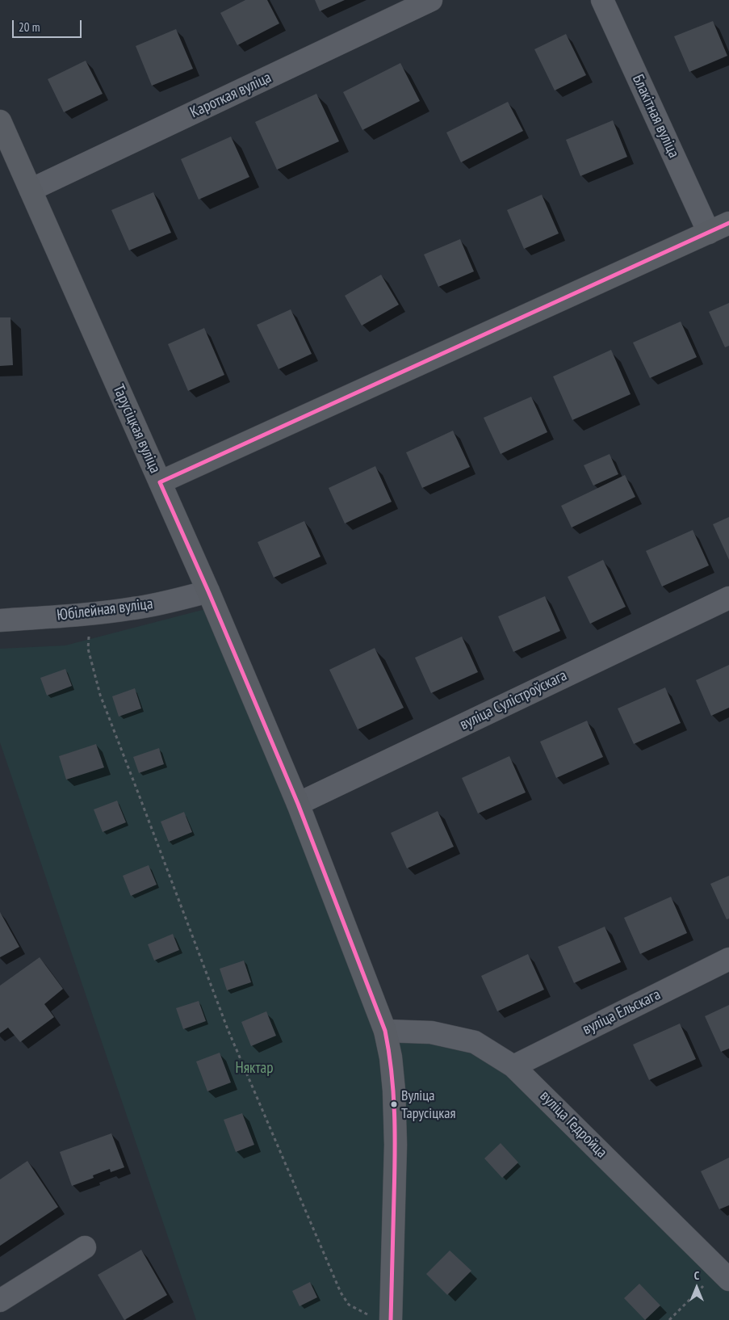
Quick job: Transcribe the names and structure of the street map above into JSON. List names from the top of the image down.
{
  "streets": {
    "street": [
      "Кароткая вуліца",
      "Блакітная вуліца",
      "Тарусіцкая вуліца",
      "Юбілейная вуліца",
      "вуліца Сулістроўскага",
      "вуліца Ельскага",
      "вуліца Гедройца"
    ]
  },
  "crossings": [
    ["Кароткая вуліца", "Тарусіцкая вуліца"],
    ["Тарусіцкая вуліца", "Юбілейная вуліца"],
    ["Тарусіцкая вуліца", "вуліца Сулістроўскага"],
    ["Тарусіцкая вуліца", "вуліца Гедройца"],
    ["вуліца Ельскага", "вуліца Гедройца"]
  ],
  "parks": ["Няктар"],
  "places": ["Вуліца Тарусіцкая"],
  "scale_bar": "20 m",
  "north": "top"
}
